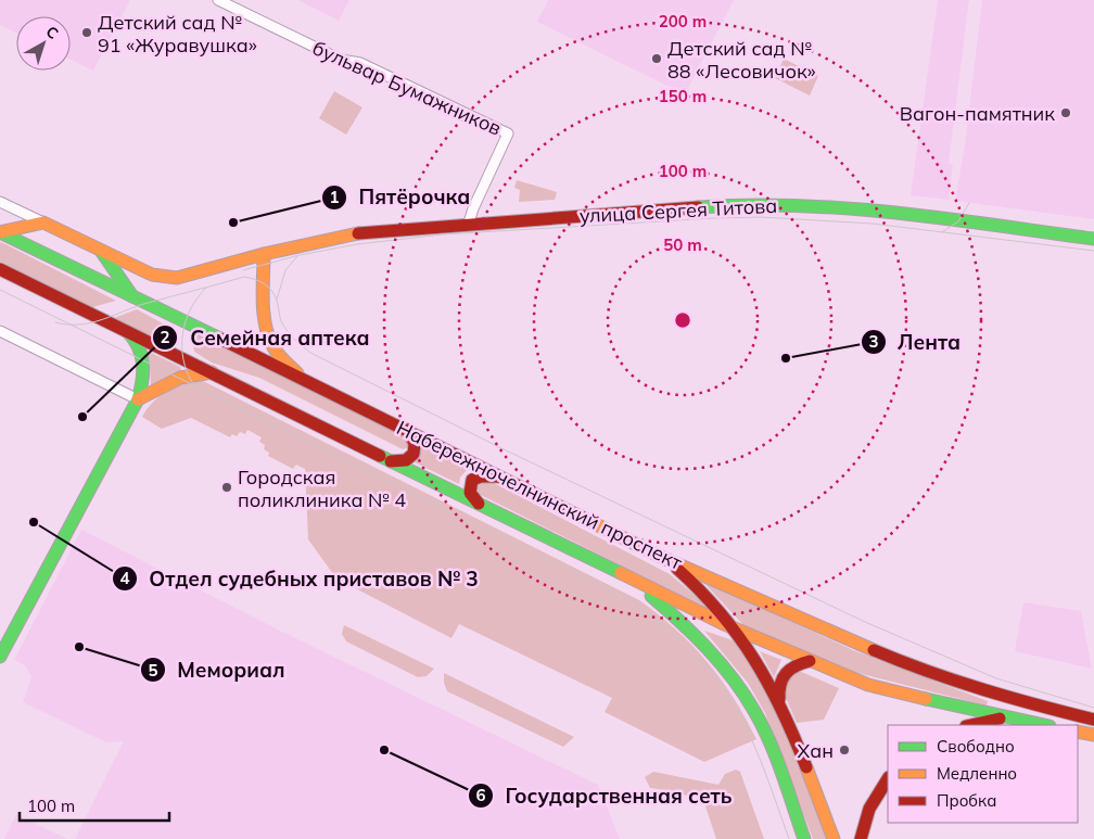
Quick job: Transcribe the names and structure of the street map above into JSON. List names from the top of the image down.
{
  "streets": {
    "main road": ["улица Сергея Титова", "Набережночелнинский проспект"],
    "street": ["бульвар Бумажников"]
  },
  "crossings": [
    ["бульвар Бумажников", "улица Сергея Титова"]
  ],
  "places": [
    "Детский сад № 91 «Журавушка»",
    "Детский сад № 88 «Лесовичок»",
    "Вагон-памятник",
    "Пятёрочка",
    "Лента",
    "Семейная аптека",
    "Городская поликлиника № 4",
    "Отдел судебных приставов № 3",
    "Мемориал",
    "Государственная сеть",
    "Хан"
  ],
  "legend": ["Свободно", "Медленно", "Пробка"],
  "scale_bar": "100 m",
  "north": "top right",
  "rings": [
    "200 m",
    "150 m",
    "100 m",
    "50 m"
  ]
}
